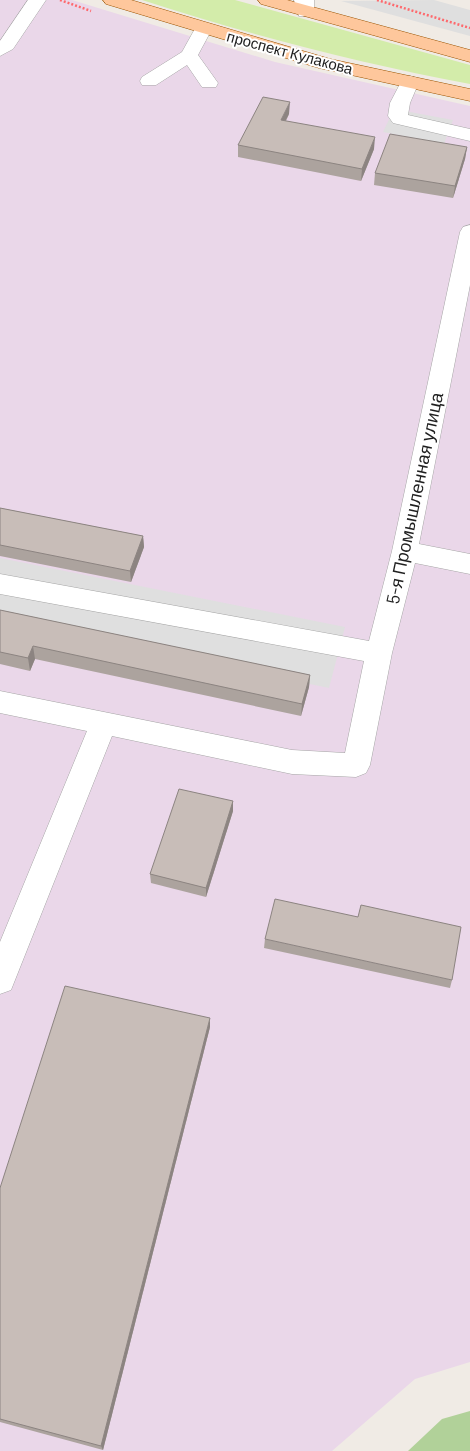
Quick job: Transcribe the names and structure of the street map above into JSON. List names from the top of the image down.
{
  "streets": {
    "main road": ["проспект Кулакова"],
    "street": ["5-я Промышленная улица"]
  }
}
